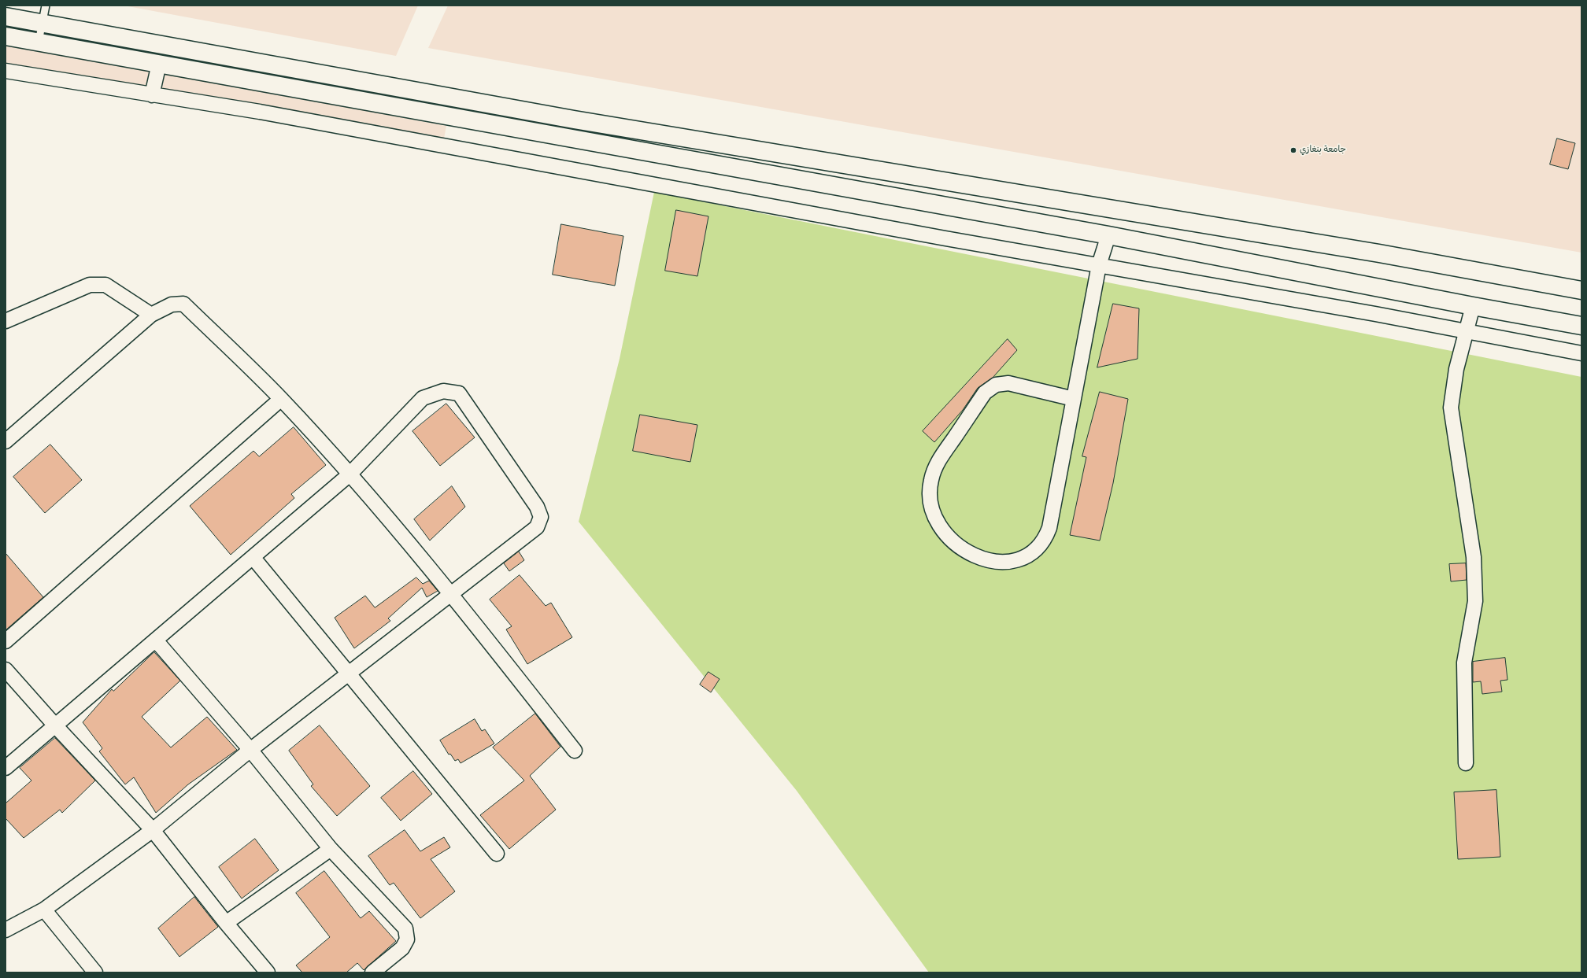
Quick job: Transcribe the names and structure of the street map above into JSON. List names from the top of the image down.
{
  "places": ["جامعة بنغازي"]
}
